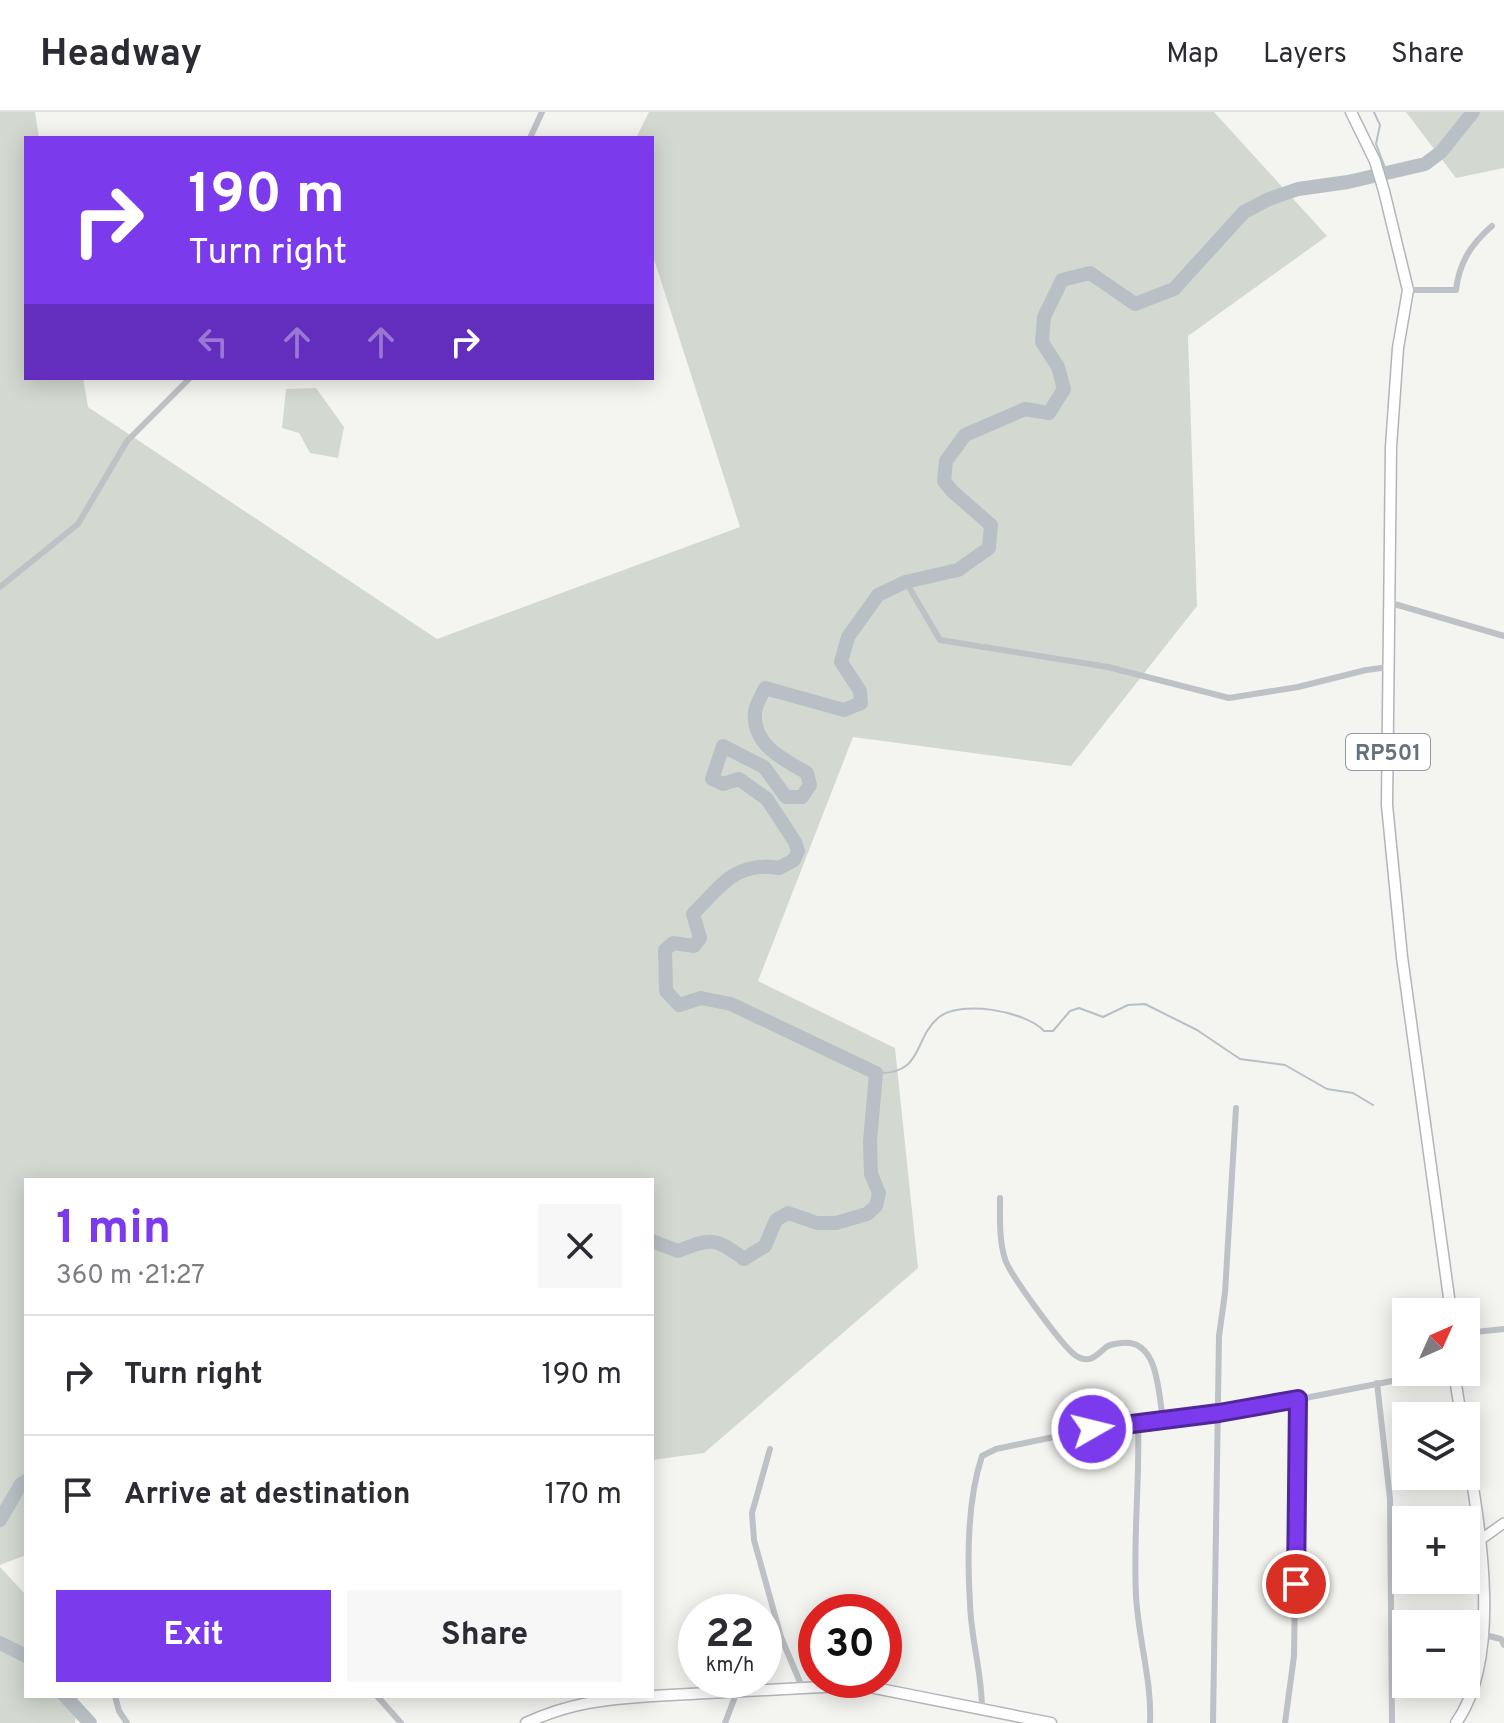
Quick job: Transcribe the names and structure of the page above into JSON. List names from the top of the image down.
{
  "streets": {
    "main road": ["RP501"]
  },
  "north": "top right",
  "page": {
    "header": "Headway",
    "nav": ["Map", "Layers", "Share"],
    "turn": ["190 m", "Turn right"],
    "heading": ["1 min", "360 m · 21:27"],
    "map_buttons": ["+", "−"],
    "list": [
      {
        "name": "Turn right",
        "value": "190 m"
      },
      {
        "name": "Arrive at destination",
        "value": "170 m"
      }
    ],
    "buttons": ["Exit", "Share"],
    "speed": "22 km/h",
    "limit": "30"
  }
}
